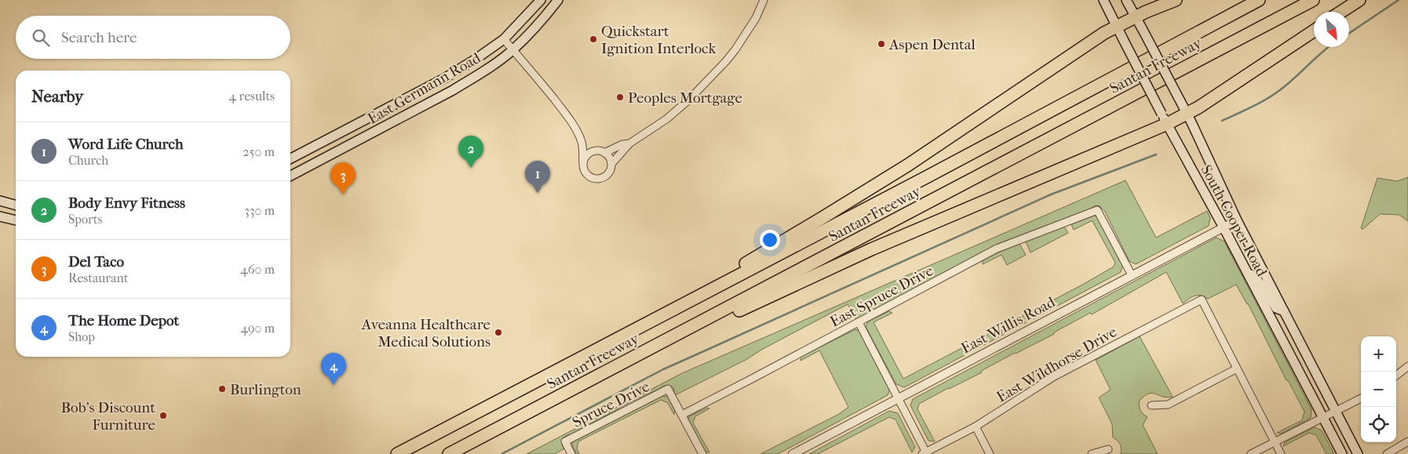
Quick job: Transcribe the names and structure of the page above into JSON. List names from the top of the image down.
{
  "streets": {
    "highway": ["Santan Freeway"],
    "main road": ["East Germann Road", "South Cooper Road"],
    "street": [
      "East Spruce Drive",
      "East Willis Road",
      "East Wildhorse Drive",
      "Spruce Drive"
    ]
  },
  "crossings": [
    ["South Cooper Road", "East Willis Road"],
    ["East Spruce Drive", "East Willis Road"],
    ["East Spruce Drive", "Spruce Drive"]
  ],
  "places": [
    "Quickstart Ignition Interlock",
    "Aspen Dental",
    "Peoples Mortgage",
    "Aveanna Healthcare Medical Solutions",
    "Burlington",
    "Bob's Discount Furniture"
  ],
  "north": "bottom right",
  "page": {
    "search": "Search here",
    "heading": ["Nearby", "4 results"],
    "list": [
      {
        "mark": "1",
        "name": "Word Life Church",
        "note": "Church",
        "value": "250 m"
      },
      {
        "mark": "2",
        "name": "Body Envy Fitness",
        "note": "Sports",
        "value": "330 m"
      },
      {
        "mark": "3",
        "name": "Del Taco",
        "note": "Restaurant",
        "value": "460 m"
      },
      {
        "mark": "4",
        "name": "The Home Depot",
        "note": "Shop",
        "value": "490 m"
      }
    ],
    "pins": [
      "2",
      "1",
      "3",
      "4"
    ],
    "map_buttons": ["+", "−"]
  }
}
